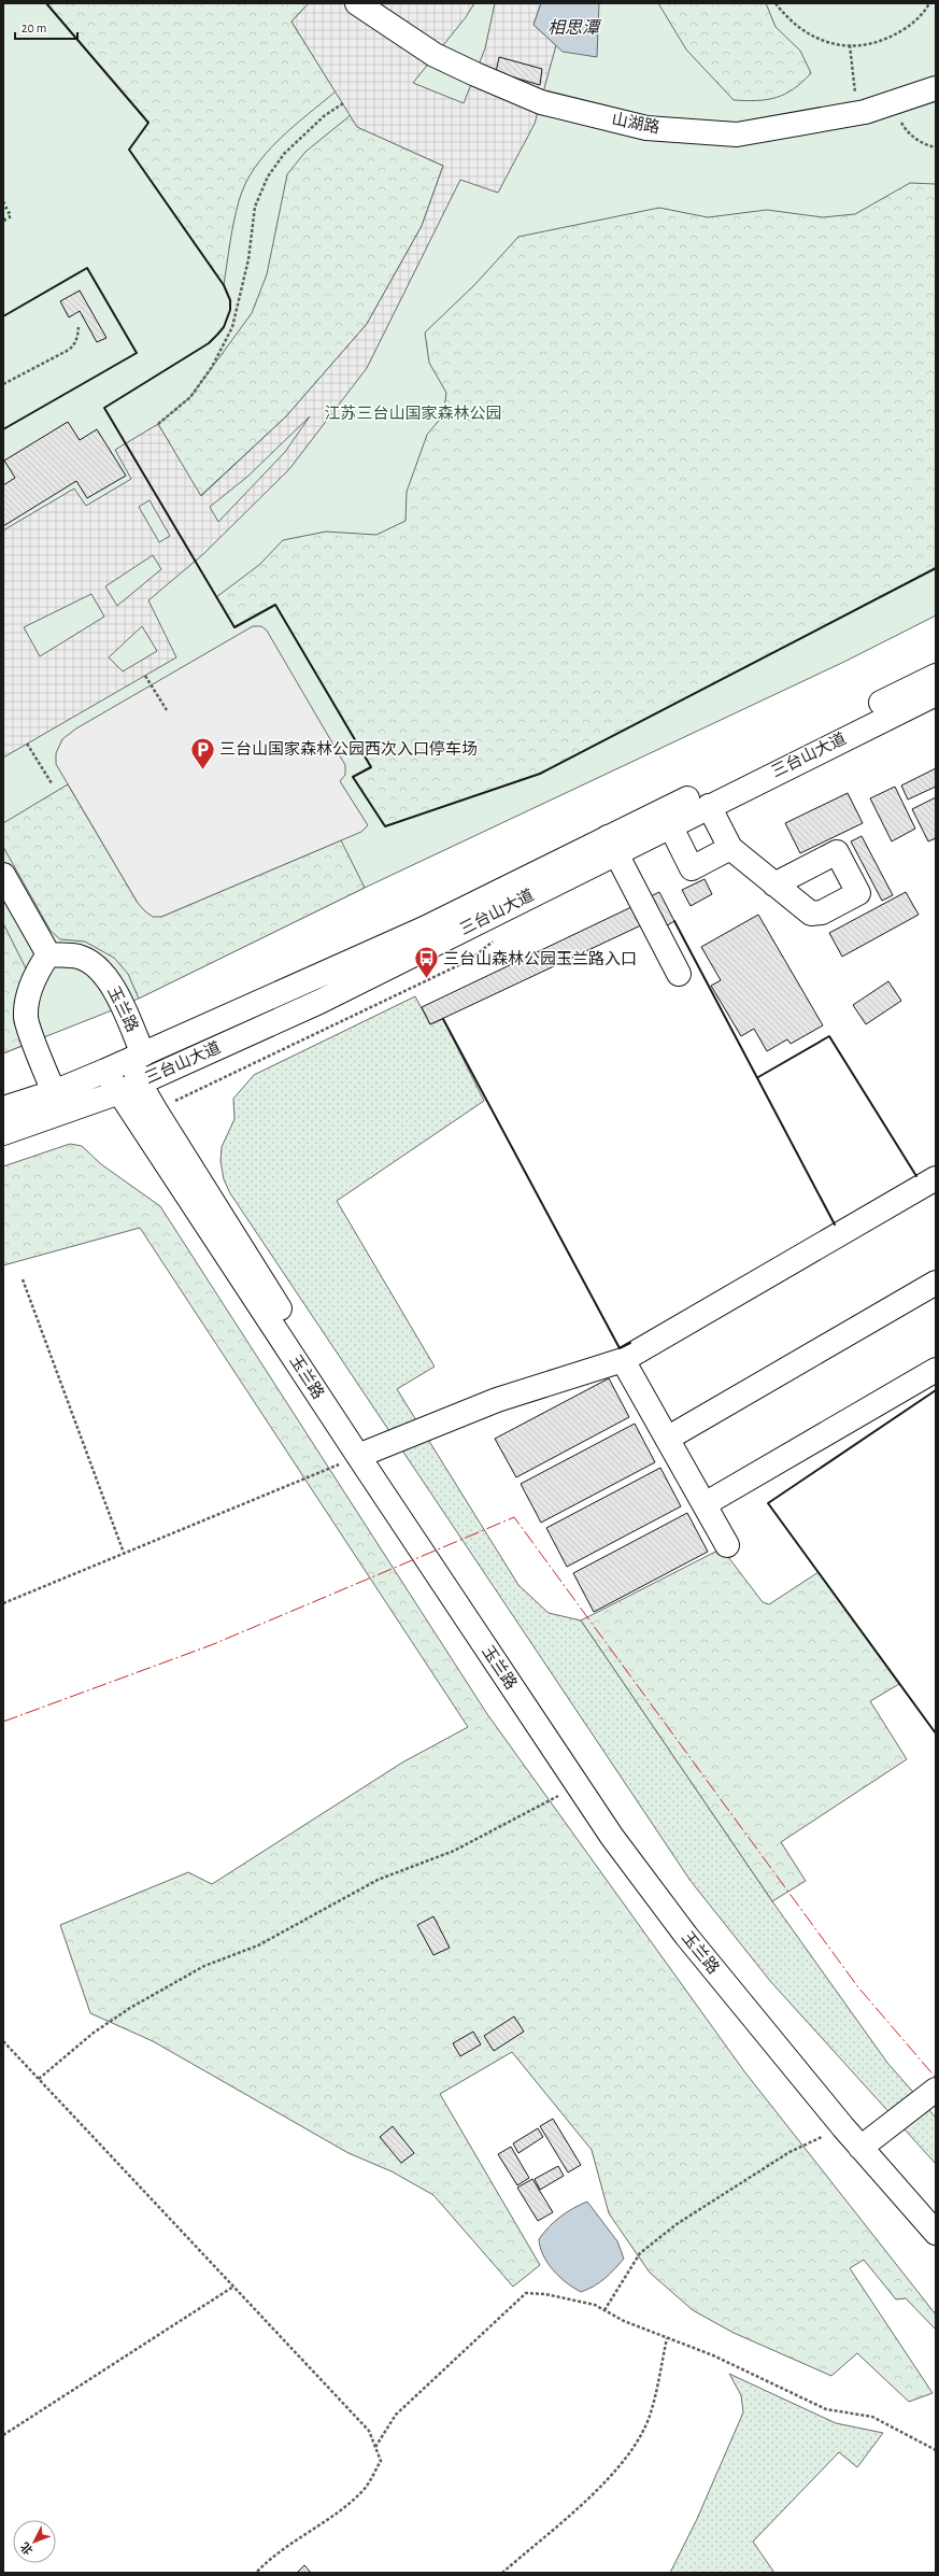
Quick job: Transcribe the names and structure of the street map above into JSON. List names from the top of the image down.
{
  "streets": {
    "street": ["山湖路", "三台山大道", "玉兰路"]
  },
  "crossings": [
    ["三台山大道", "玉兰路"]
  ],
  "water": ["相思潭"],
  "parks": ["江苏三台山国家森林公园"],
  "places": {
    "parking": ["三台山国家森林公园西次入口停车场"],
    "bus stop": ["三台山森林公园玉兰路入口"]
  },
  "scale_bar": "20 m",
  "north": "bottom left"
}
